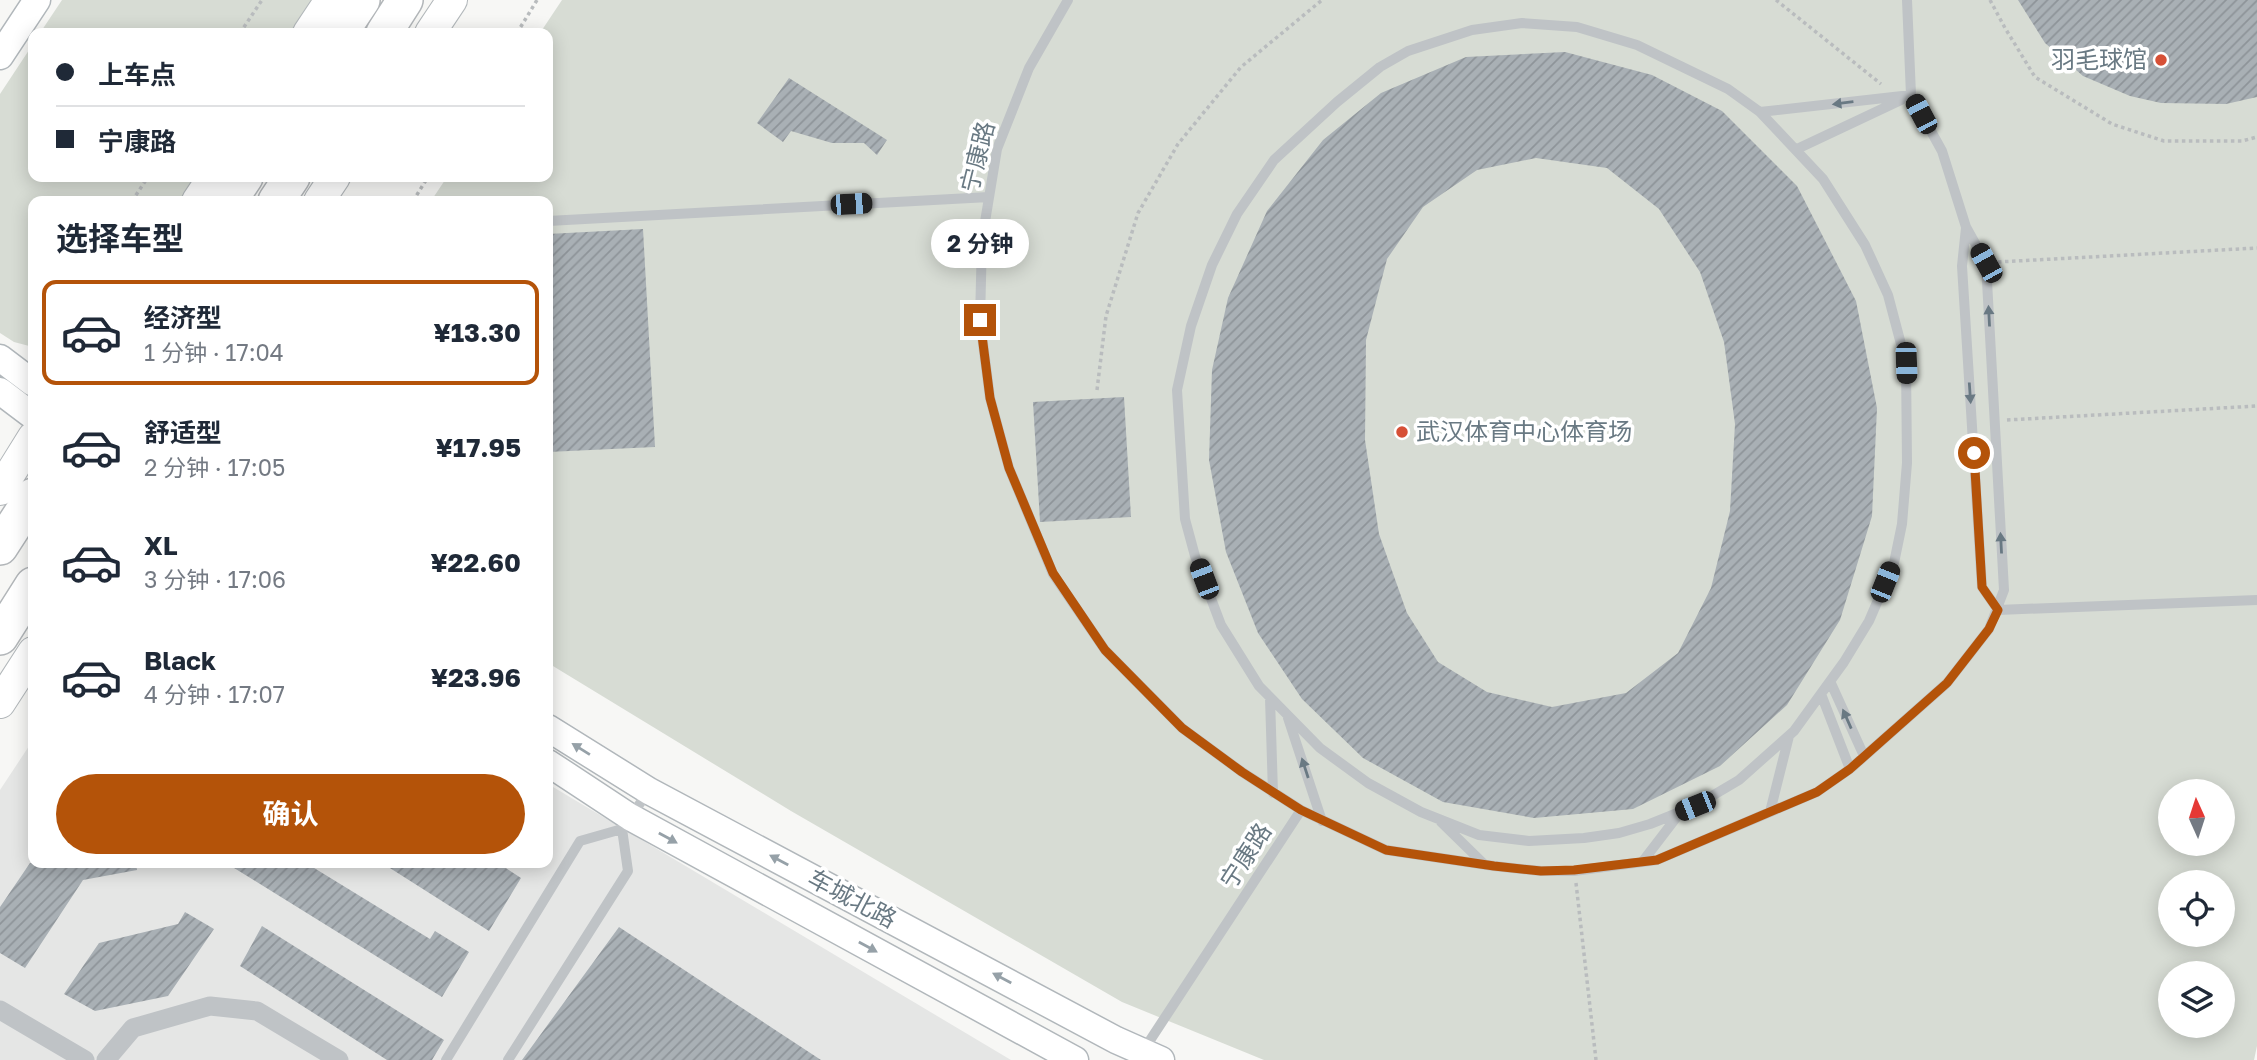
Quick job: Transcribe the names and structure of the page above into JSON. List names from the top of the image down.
{
  "streets": {
    "main road": ["车城北路"],
    "lane": ["宁康路"]
  },
  "crossings": [
    ["宁康路", "车城北路"]
  ],
  "places": ["羽毛球馆", "武汉体育中心体育场"],
  "north": "top",
  "page": {
    "banner": ["上车点", "宁康路"],
    "heading": "选择车型",
    "bubble": "2 分钟",
    "list": [
      {
        "name": "经济型",
        "note": "1 分钟 · 17:04",
        "value": "¥13.30"
      },
      {
        "name": "舒适型",
        "note": "2 分钟 · 17:05",
        "value": "¥17.95"
      },
      {
        "name": "XL",
        "note": "3 分钟 · 17:06",
        "value": "¥22.60"
      },
      {
        "name": "Black",
        "note": "4 分钟 · 17:07",
        "value": "¥23.96"
      }
    ],
    "buttons": "确认"
  }
}
